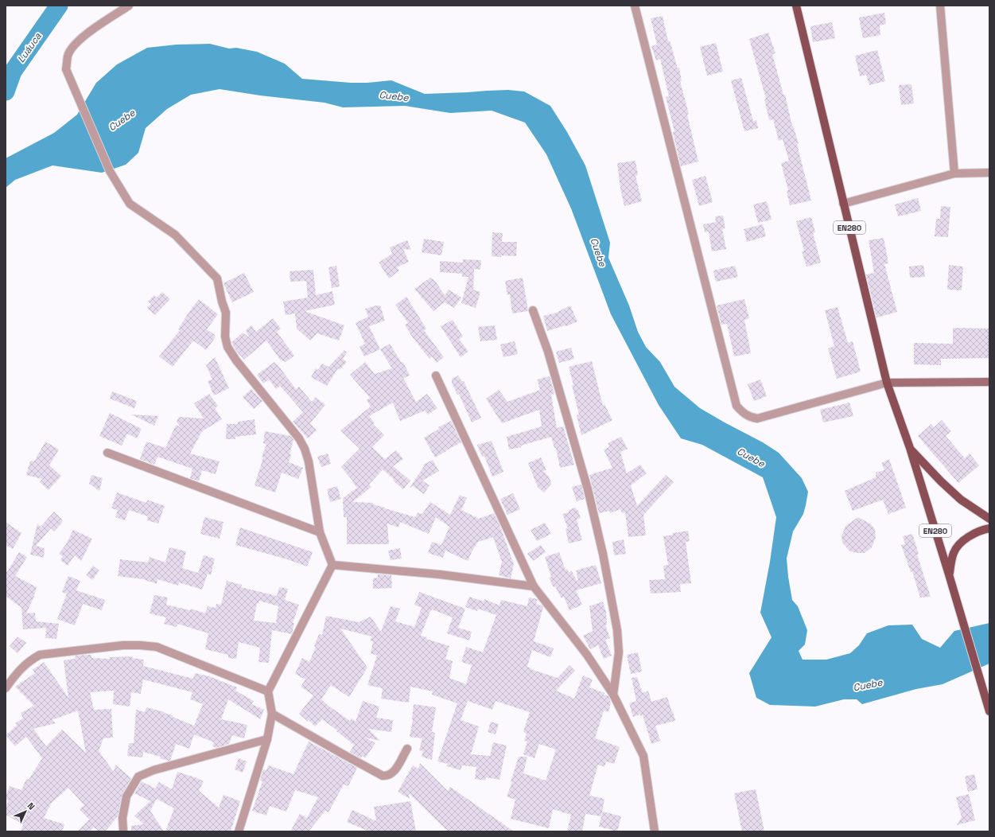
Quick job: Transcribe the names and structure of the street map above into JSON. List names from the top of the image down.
{
  "streets": {
    "main road": ["EN280"]
  },
  "water": ["Luáuca", "Cuebe"],
  "north": "top right"
}
